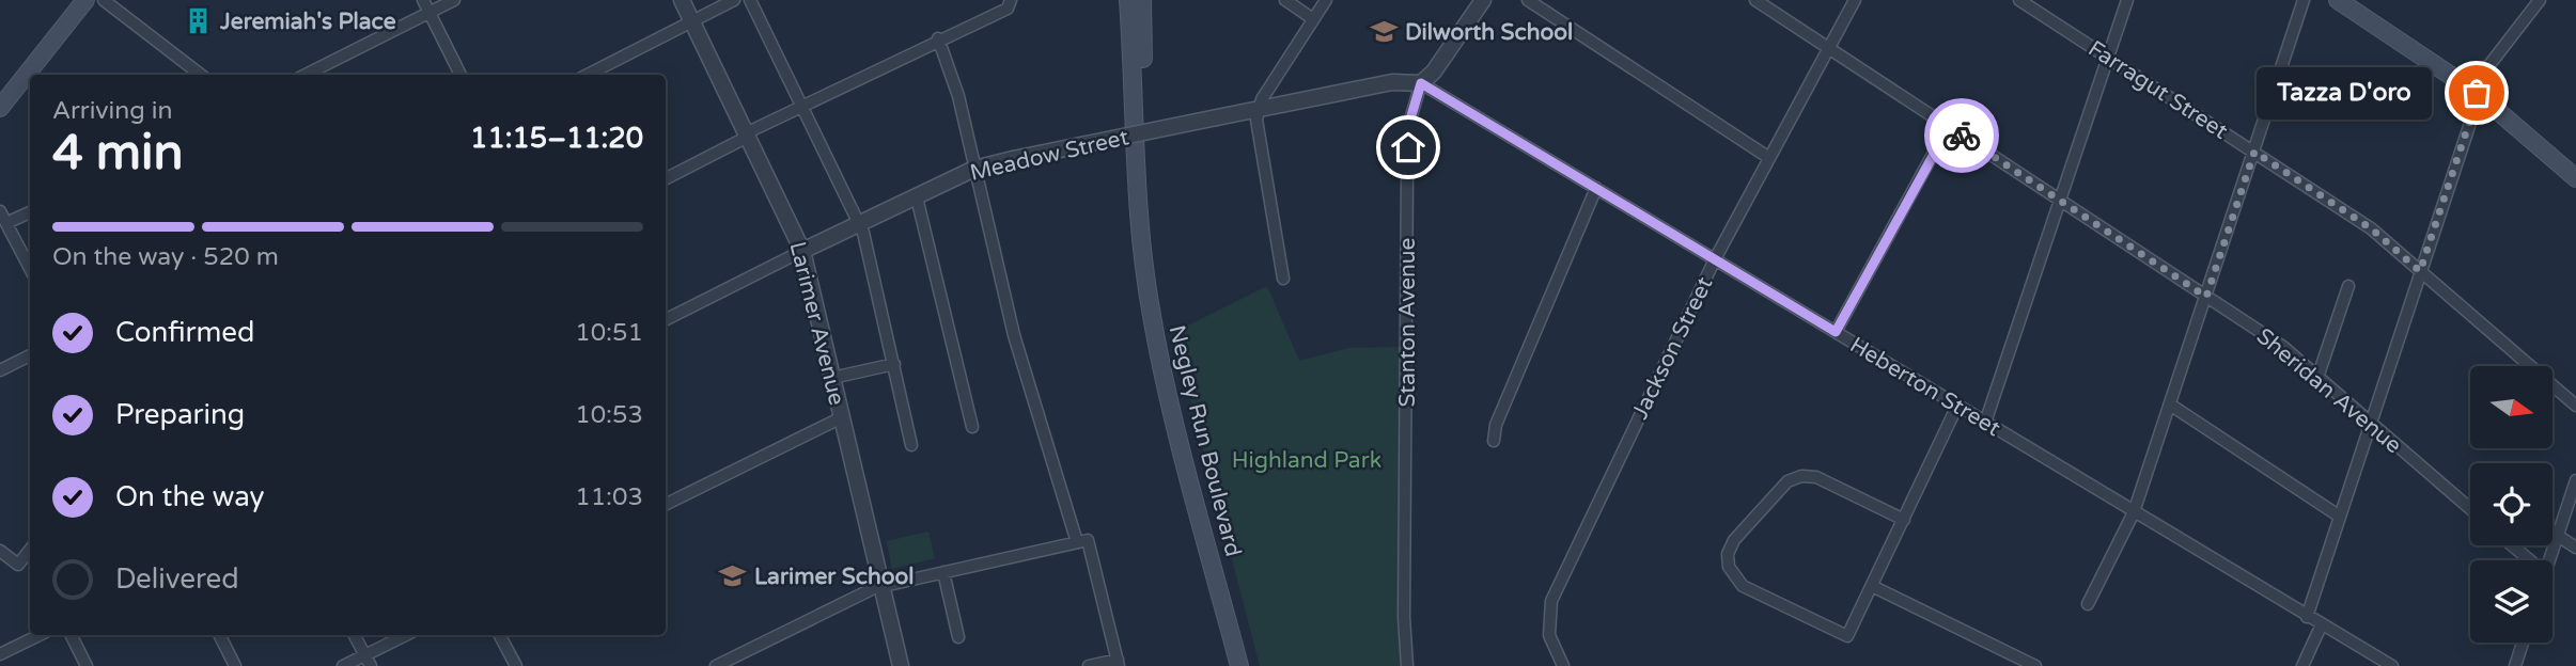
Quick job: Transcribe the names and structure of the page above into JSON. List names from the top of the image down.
{
  "streets": {
    "main road": ["Negley Run Boulevard"],
    "street": [
      "Farragut Street",
      "Meadow Street",
      "Stanton Avenue",
      "Larimer Avenue",
      "Jackson Street",
      "Heberton Street",
      "Sheridan Avenue"
    ]
  },
  "crossings": [
    ["Meadow Street", "Stanton Avenue"],
    ["Meadow Street", "Larimer Avenue"],
    ["Meadow Street", "Heberton Street"],
    ["Stanton Avenue", "Heberton Street"],
    ["Jackson Street", "Heberton Street"],
    ["Jackson Street", "Sheridan Avenue"]
  ],
  "parks": ["Highland Park"],
  "places": {
    "building": ["Jeremiah's Place"],
    "school or university": ["Dilworth School", "Larimer School"],
    "other": ["Tazza D'oro"]
  },
  "north": "right",
  "page": {
    "bubble": "Tazza D'oro",
    "heading": ["4 min", "Arriving in", "11:15–11:20"],
    "bar": "On the way · 520 m",
    "list": [
      ["Confirmed", "10:51"],
      ["Preparing", "10:53"],
      ["On the way", "11:03"],
      "Delivered"
    ]
  }
}
